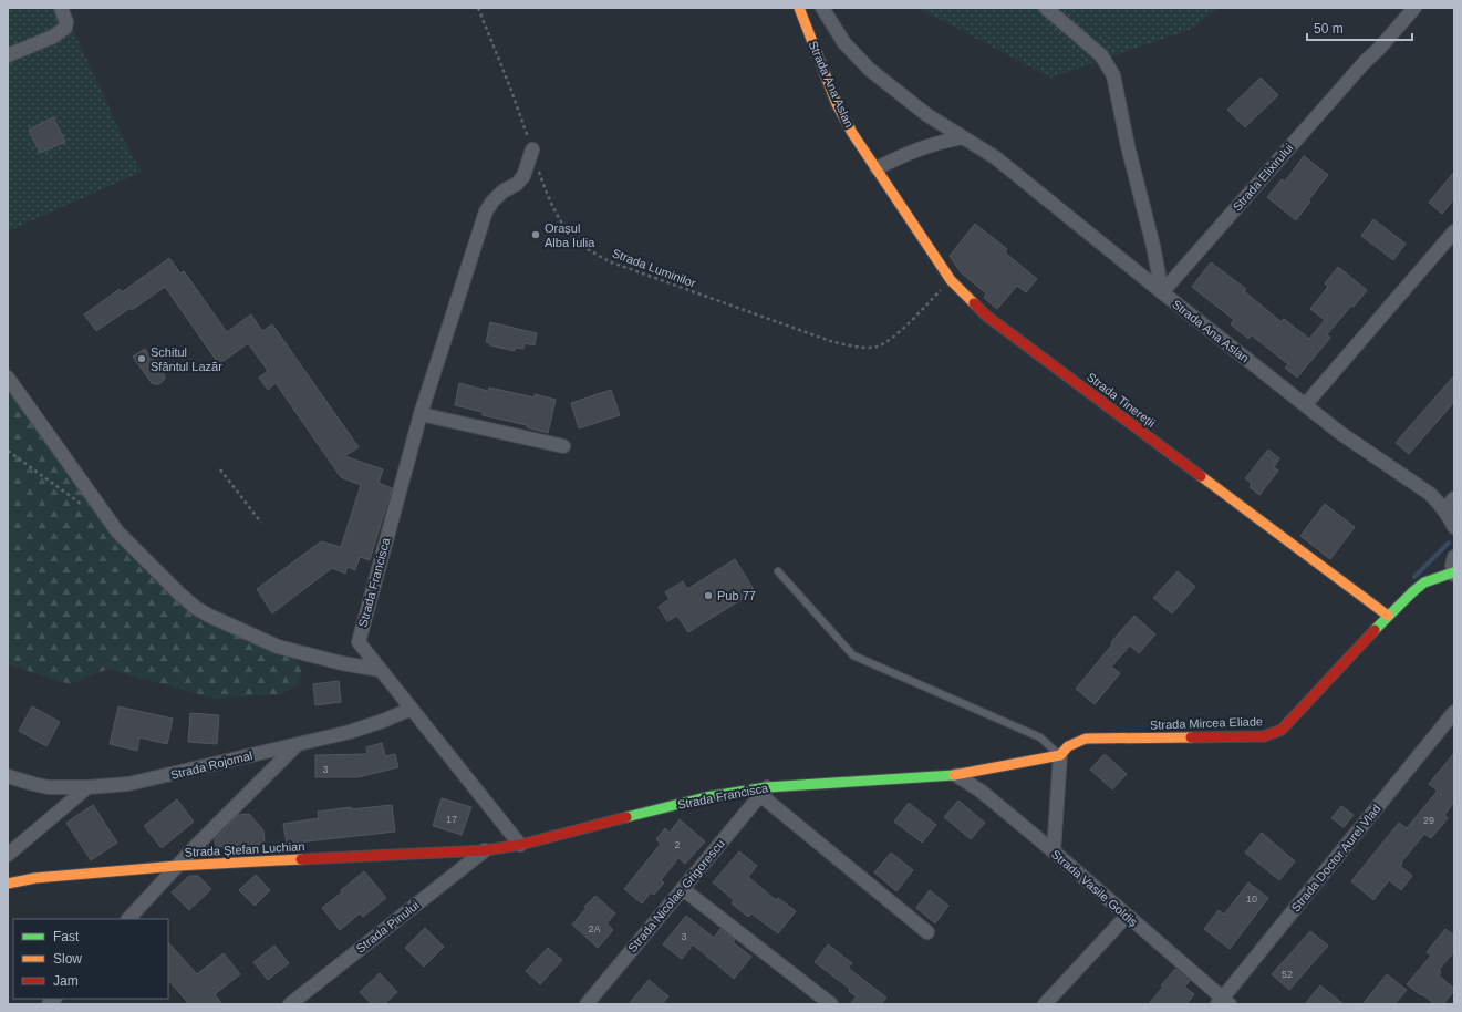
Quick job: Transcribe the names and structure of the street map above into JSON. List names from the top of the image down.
{
  "streets": {
    "street": [
      "Strada Ana Aslan",
      "Strada Elixirului",
      "Strada Tinereții",
      "Strada Francisca",
      "Strada Mircea Eliade",
      "Strada Rojomal",
      "Strada Ștefan Luchian",
      "Strada Doctor Aurel Vlad",
      "Strada Vasile Goldiș",
      "Strada Nicolae Grigorescu",
      "Strada Pinului"
    ],
    "path": ["Strada Luminilor"]
  },
  "crossings": [
    ["Strada Ana Aslan", "Strada Elixirului"],
    ["Strada Ana Aslan", "Strada Tinereții"],
    ["Strada Luminilor", "Strada Tinereții"],
    ["Strada Tinereții", "Strada Mircea Eliade"],
    ["Strada Francisca", "Strada Mircea Eliade"],
    ["Strada Francisca", "Strada Rojomal"],
    ["Strada Francisca", "Strada Ștefan Luchian"],
    ["Strada Francisca", "Strada Vasile Goldiș"],
    ["Strada Francisca", "Strada Nicolae Grigorescu"],
    ["Strada Francisca", "Strada Pinului"],
    ["Strada Mircea Eliade", "Strada Vasile Goldiș"],
    ["Strada Ștefan Luchian", "Strada Pinului"],
    ["Strada Doctor Aurel Vlad", "Strada Vasile Goldiș"]
  ],
  "places": ["Orașul Alba Iulia", "Schitul Sfântul Lazăr", "Pub 77"],
  "house_numbers": [
    "3",
    "17",
    "29",
    "2",
    "10",
    "2A",
    "3",
    "52"
  ],
  "legend": ["Fast", "Slow", "Jam"],
  "scale_bar": "50 m"
}
